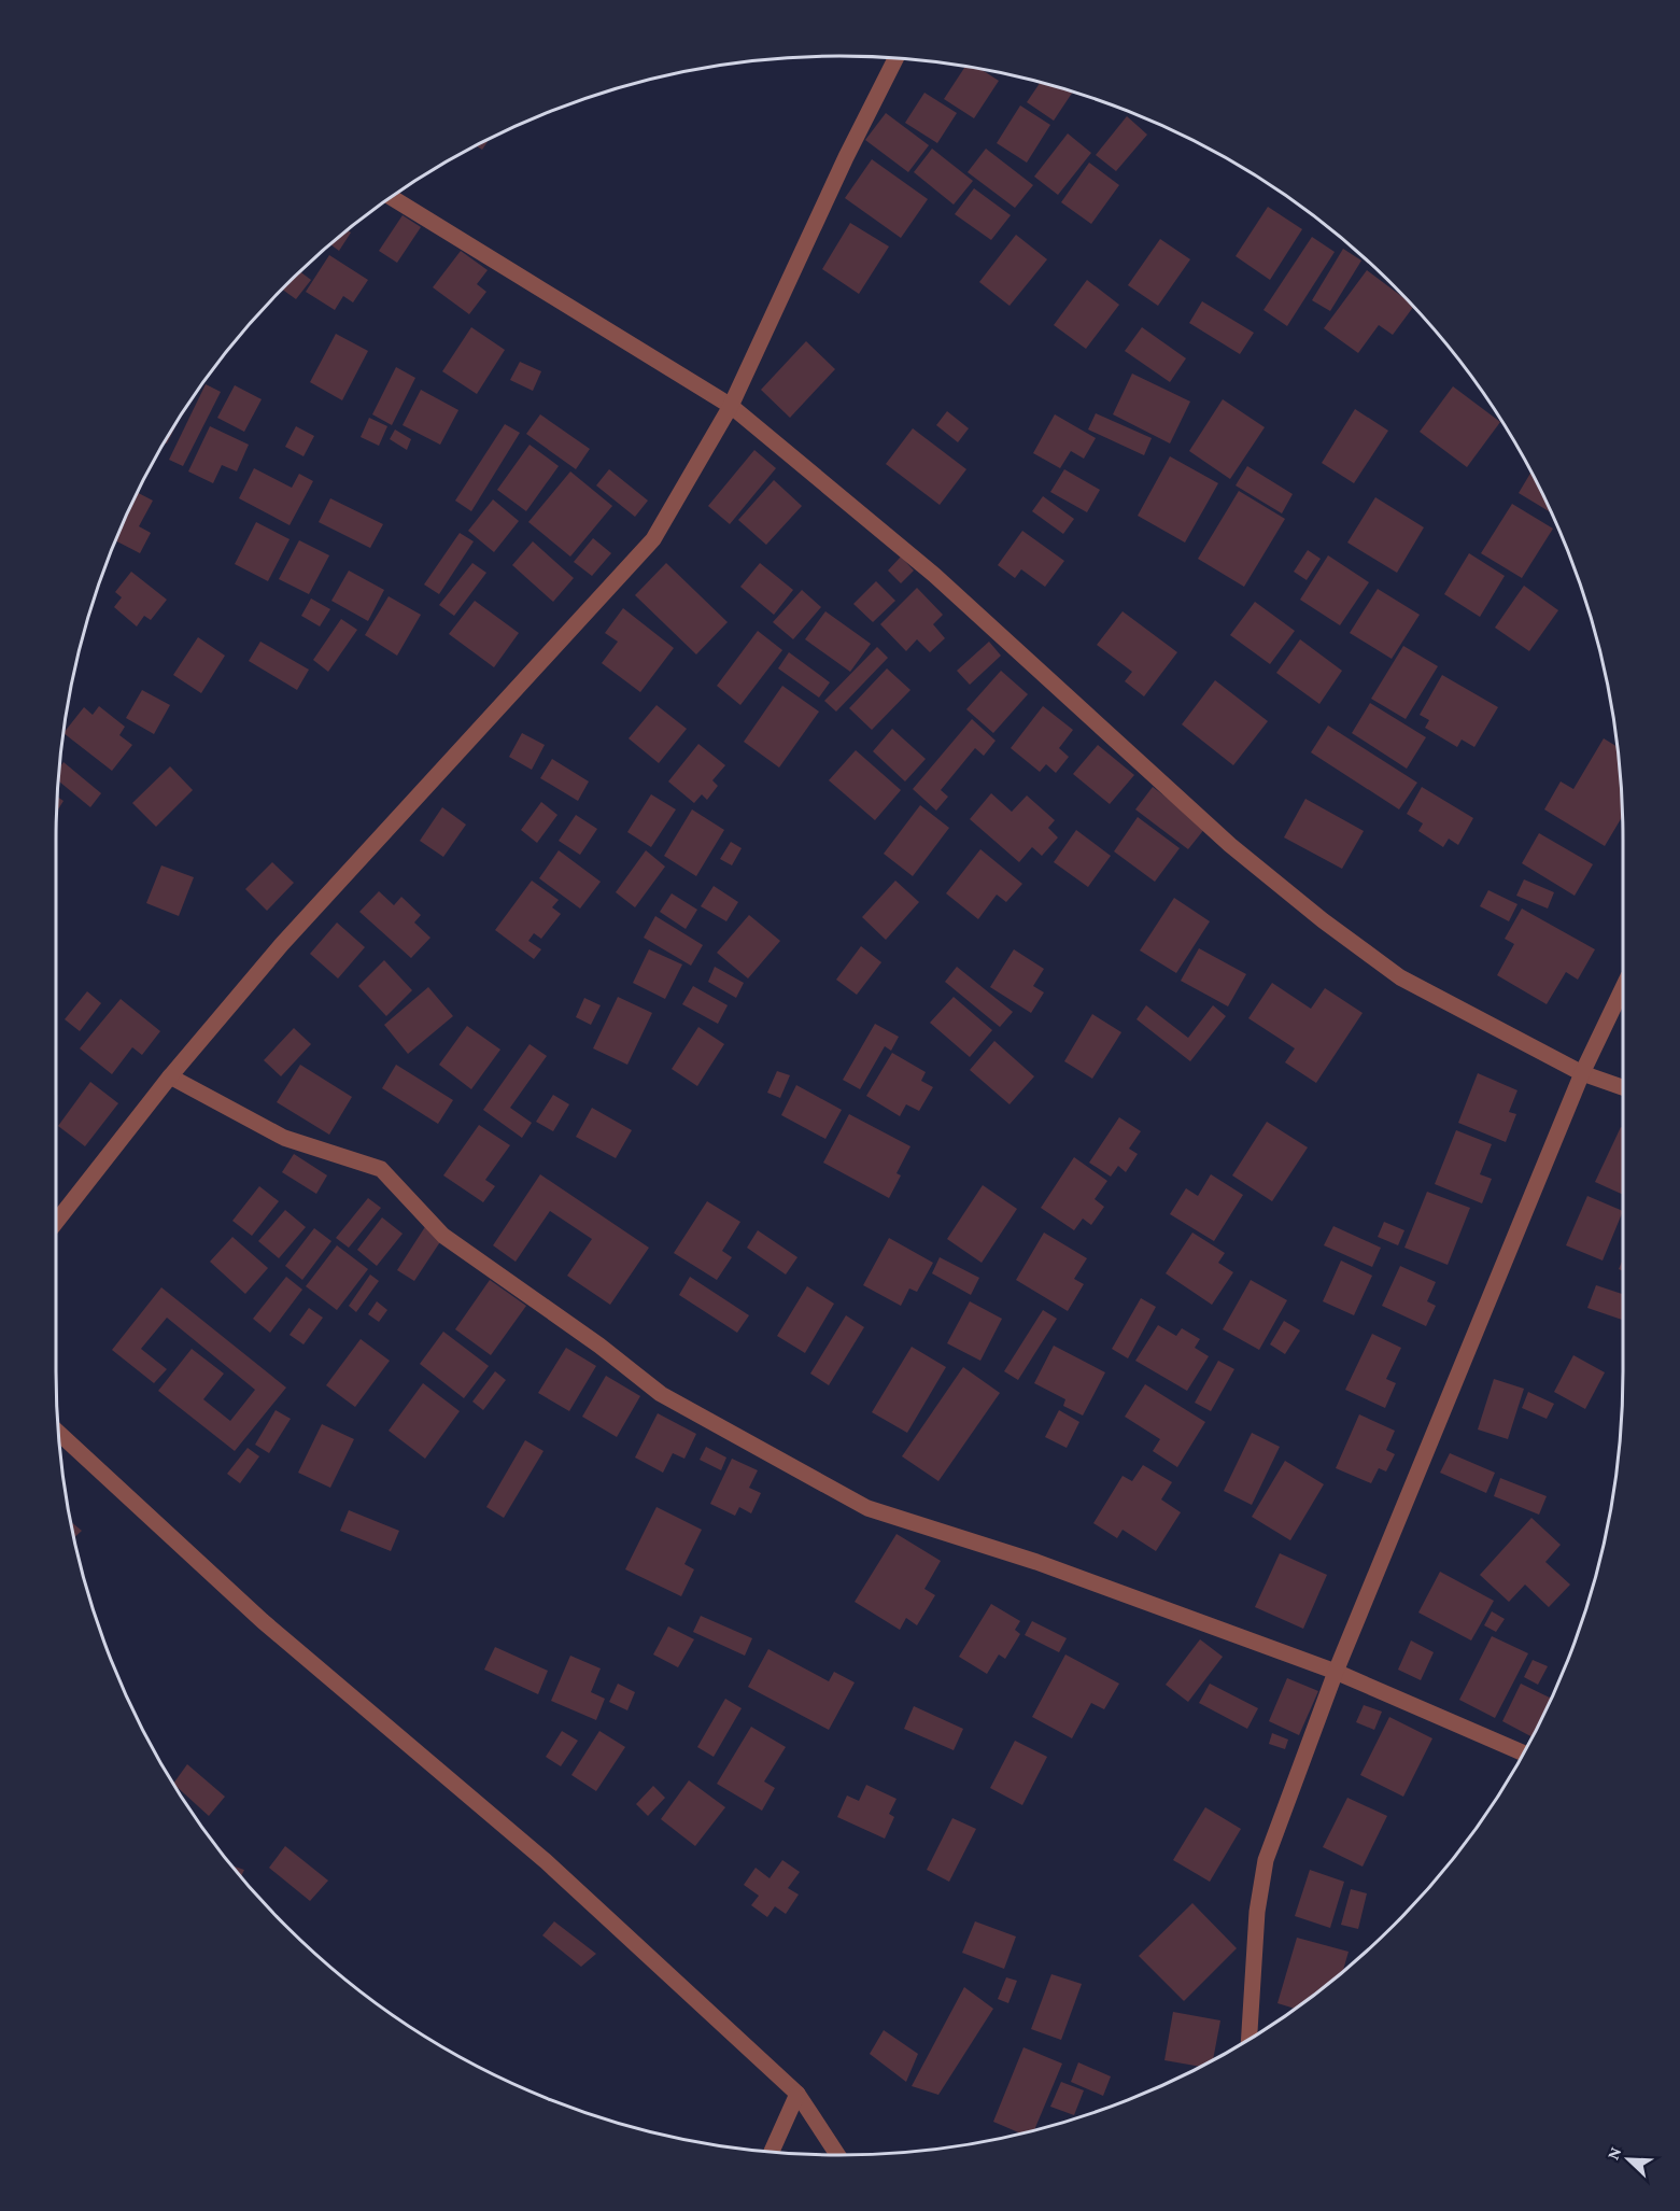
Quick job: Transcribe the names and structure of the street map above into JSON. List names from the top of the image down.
{
  "north": "top left"
}
